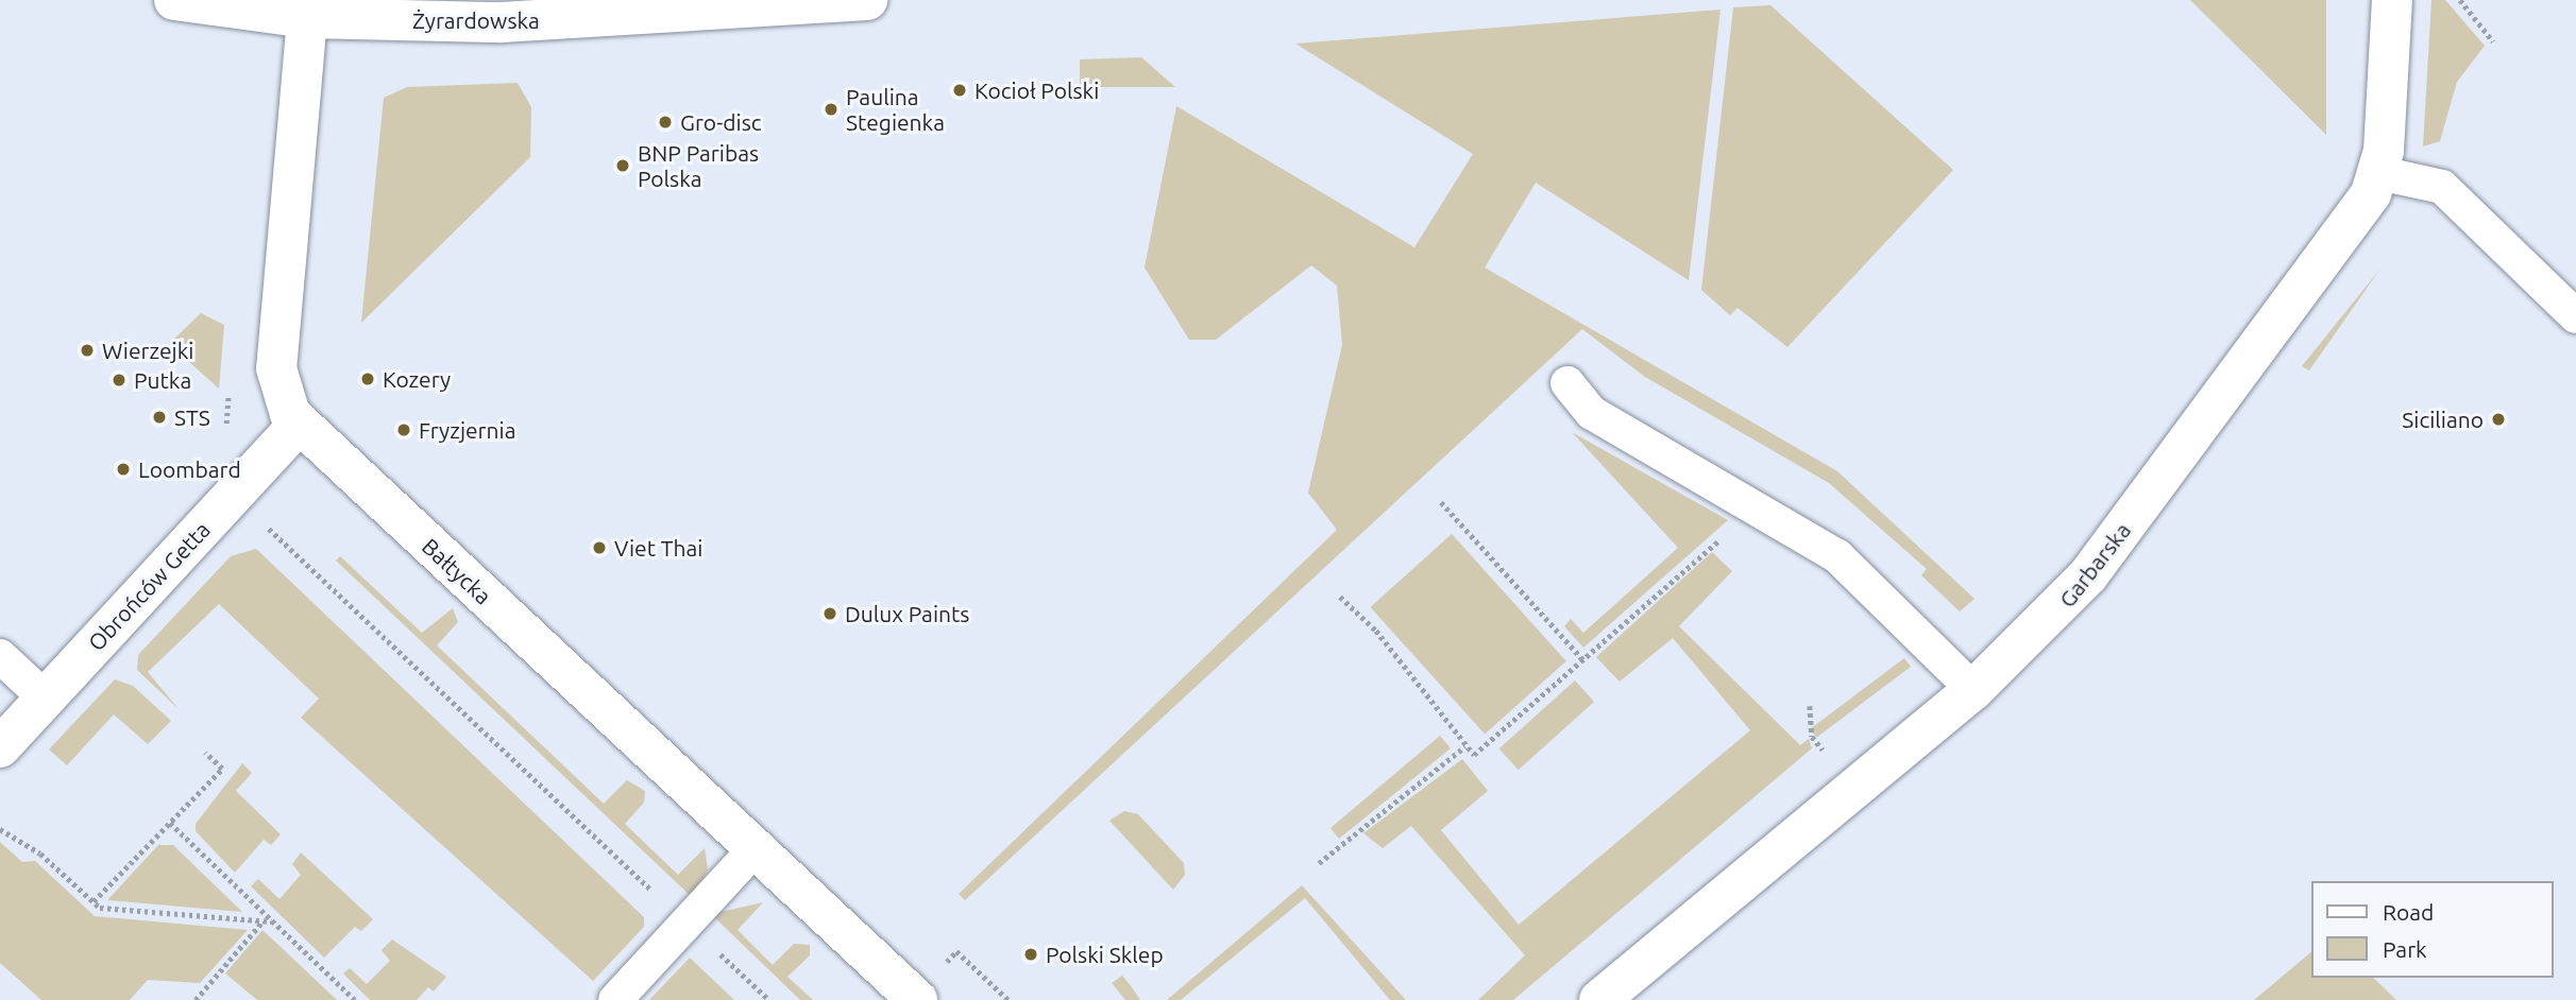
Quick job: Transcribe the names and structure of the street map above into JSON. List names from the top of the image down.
{
  "streets": {
    "street": [
      "Żyrardowska",
      "Garbarska",
      "Bałtycka",
      "Obrońców Getta"
    ]
  },
  "crossings": [
    ["Żyrardowska", "Bałtycka"],
    ["Bałtycka", "Obrońców Getta"]
  ],
  "places": [
    "Kocioł Polski",
    "Paulina Stegienka",
    "Gro-disc",
    "BNP Paribas Polska",
    "Wierzejki",
    "Kozery",
    "Putka",
    "STS",
    "Siciliano",
    "Fryzjernia",
    "Loombard",
    "Viet Thai",
    "Dulux Paints",
    "Polski Sklep"
  ],
  "legend": ["Road", "Park"]
}
